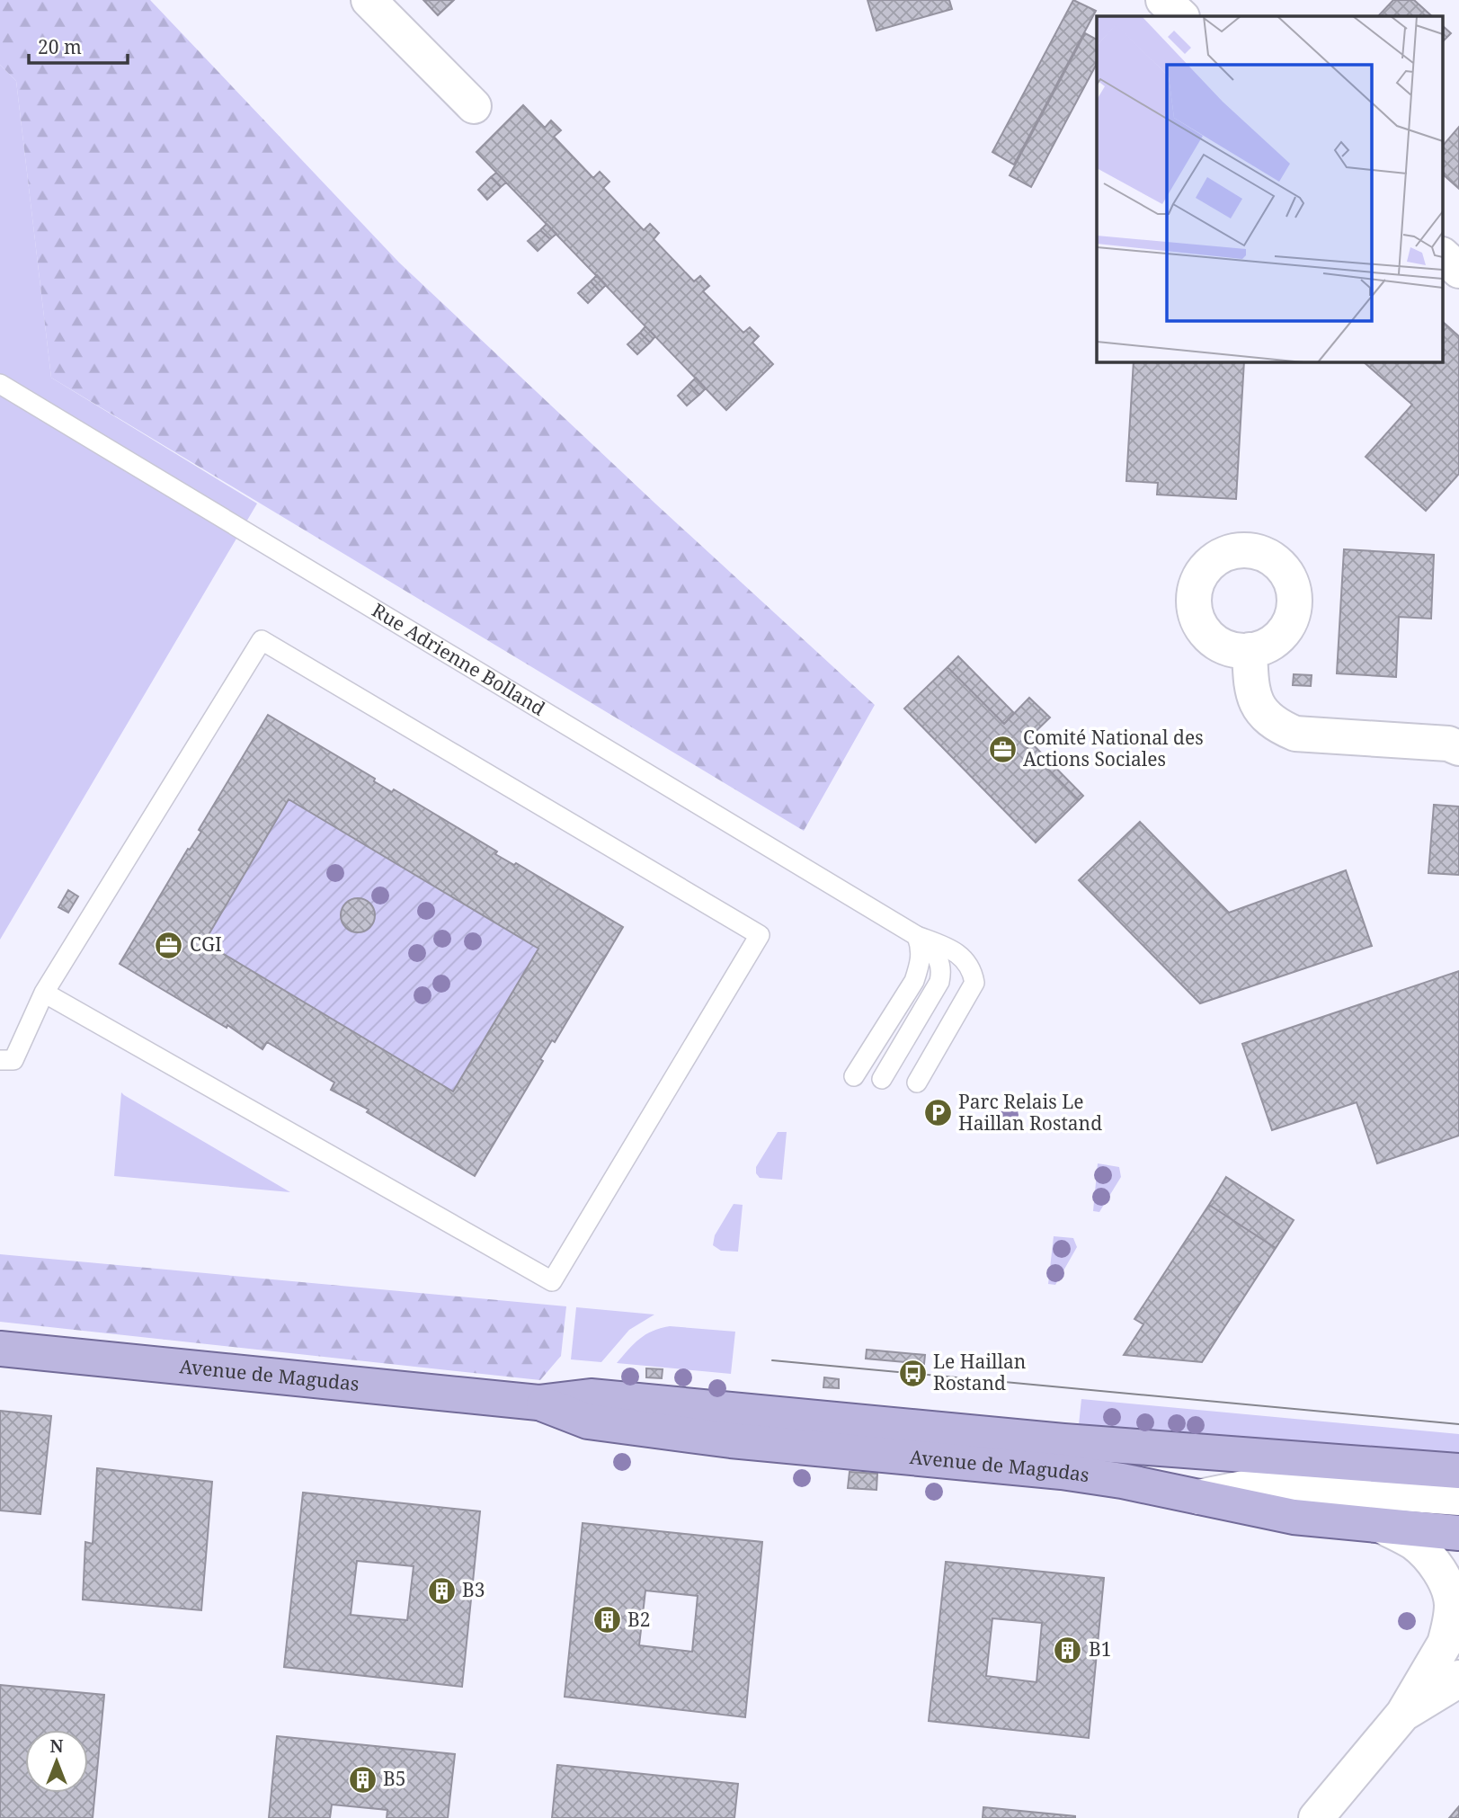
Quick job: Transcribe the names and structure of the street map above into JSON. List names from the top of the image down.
{
  "streets": {
    "main road": ["Avenue de Magudas"],
    "lane": ["Rue Adrienne Bolland"]
  },
  "places": {
    "office": ["Comité National des Actions Sociales", "CGI"],
    "parking": ["Parc Relais Le Haillan Rostand"],
    "bus stop": ["Le Haillan Rostand"],
    "building": [
      "B3",
      "B2",
      "B1",
      "B5"
    ]
  },
  "scale_bar": "20 m",
  "north": "top"
}
